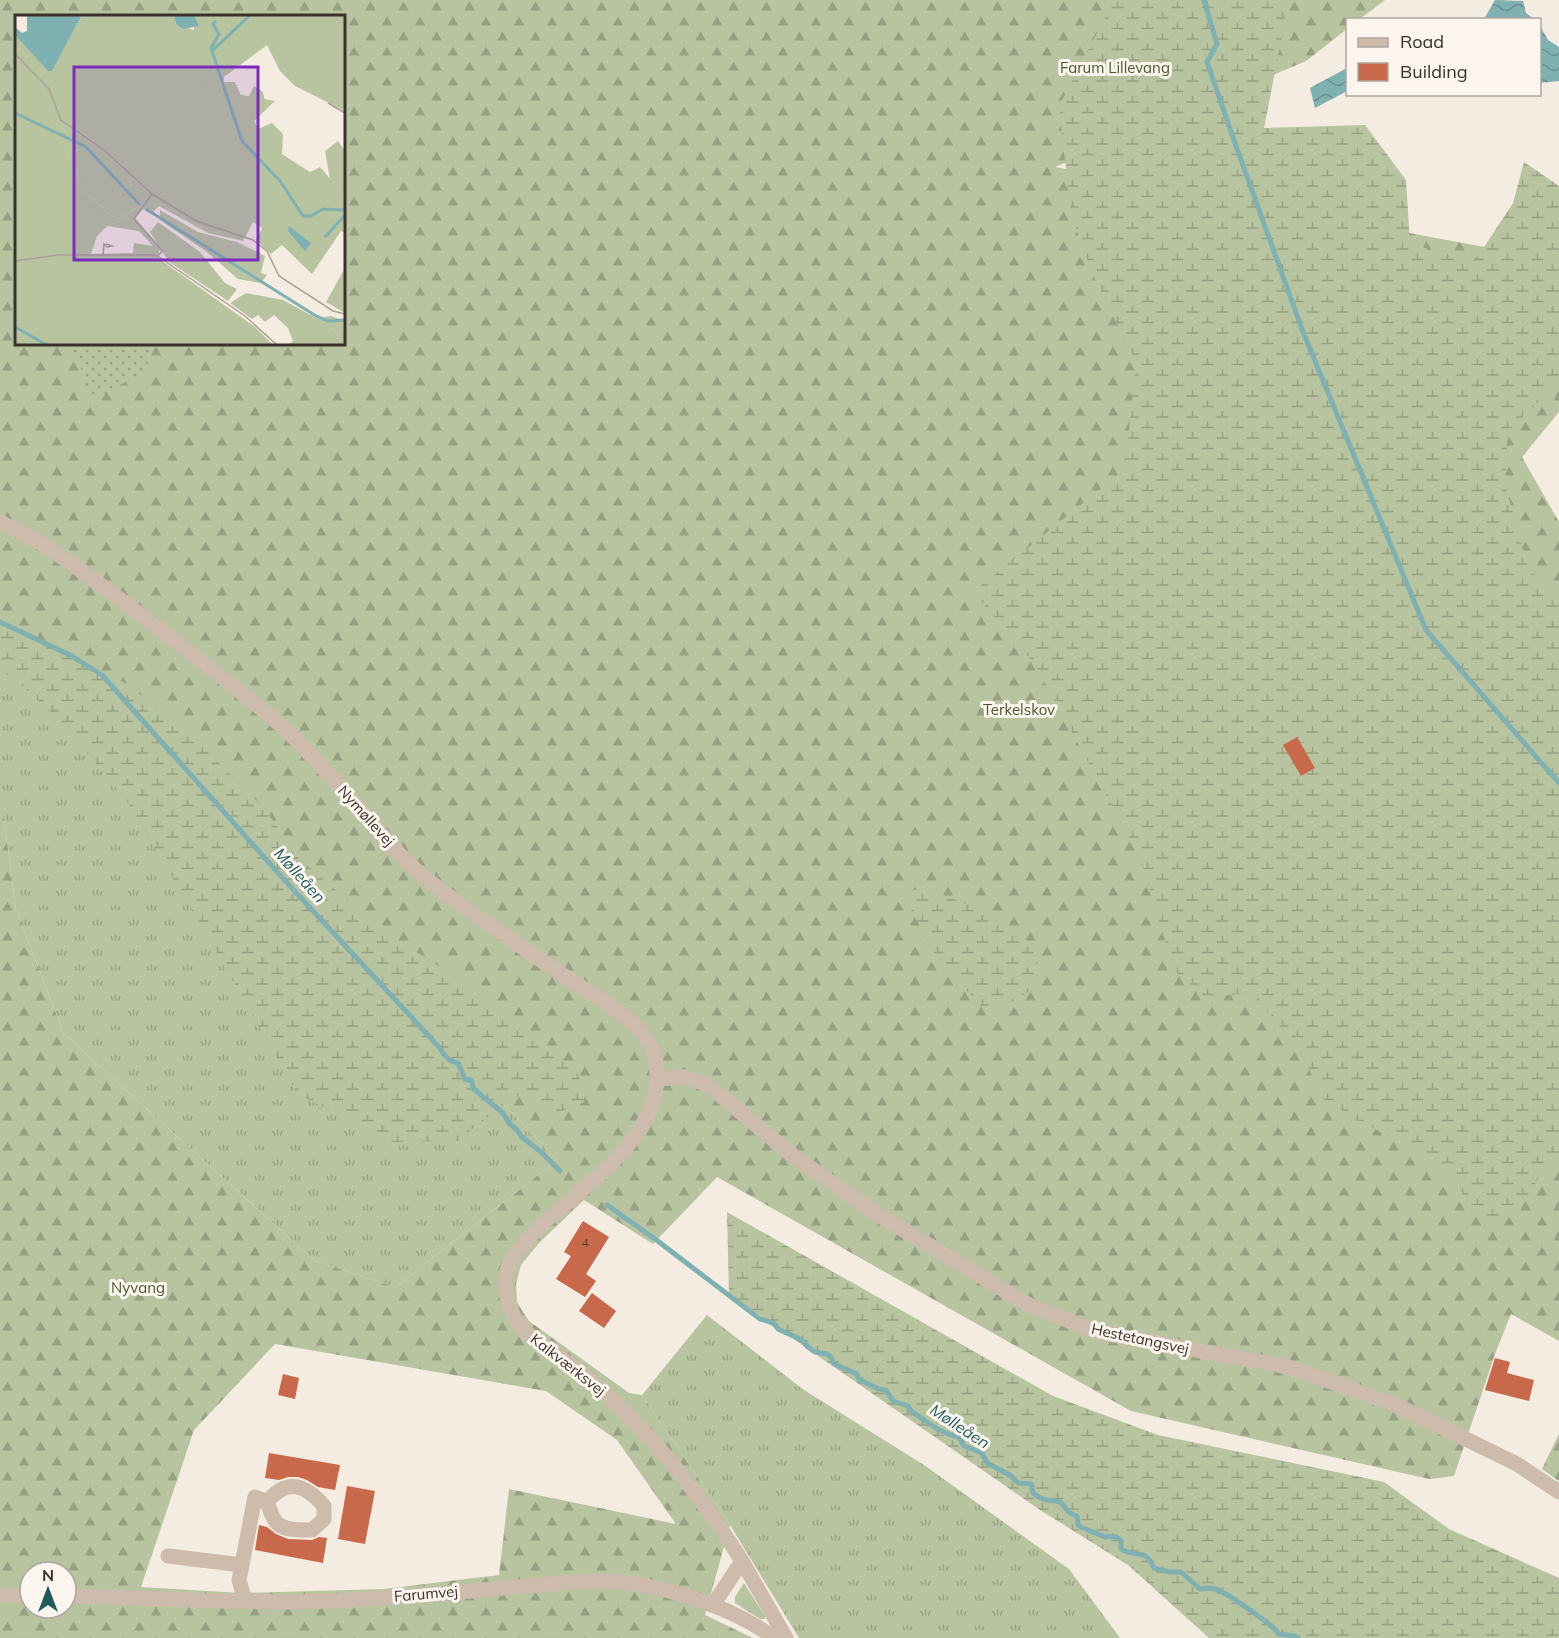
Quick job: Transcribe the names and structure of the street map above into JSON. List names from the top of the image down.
{
  "streets": {
    "street": [
      "Nymøllevej",
      "Hestetangsvej",
      "Kalkværksvej",
      "Farumvej"
    ]
  },
  "crossings": [
    ["Nymøllevej", "Hestetangsvej"],
    ["Nymøllevej", "Kalkværksvej"]
  ],
  "water": ["Mølleåen"],
  "parks": ["Farum Lillevang", "Terkelskov", "Nyvang"],
  "house_numbers": ["4"],
  "legend": ["Road", "Building"],
  "north": "top"
}
